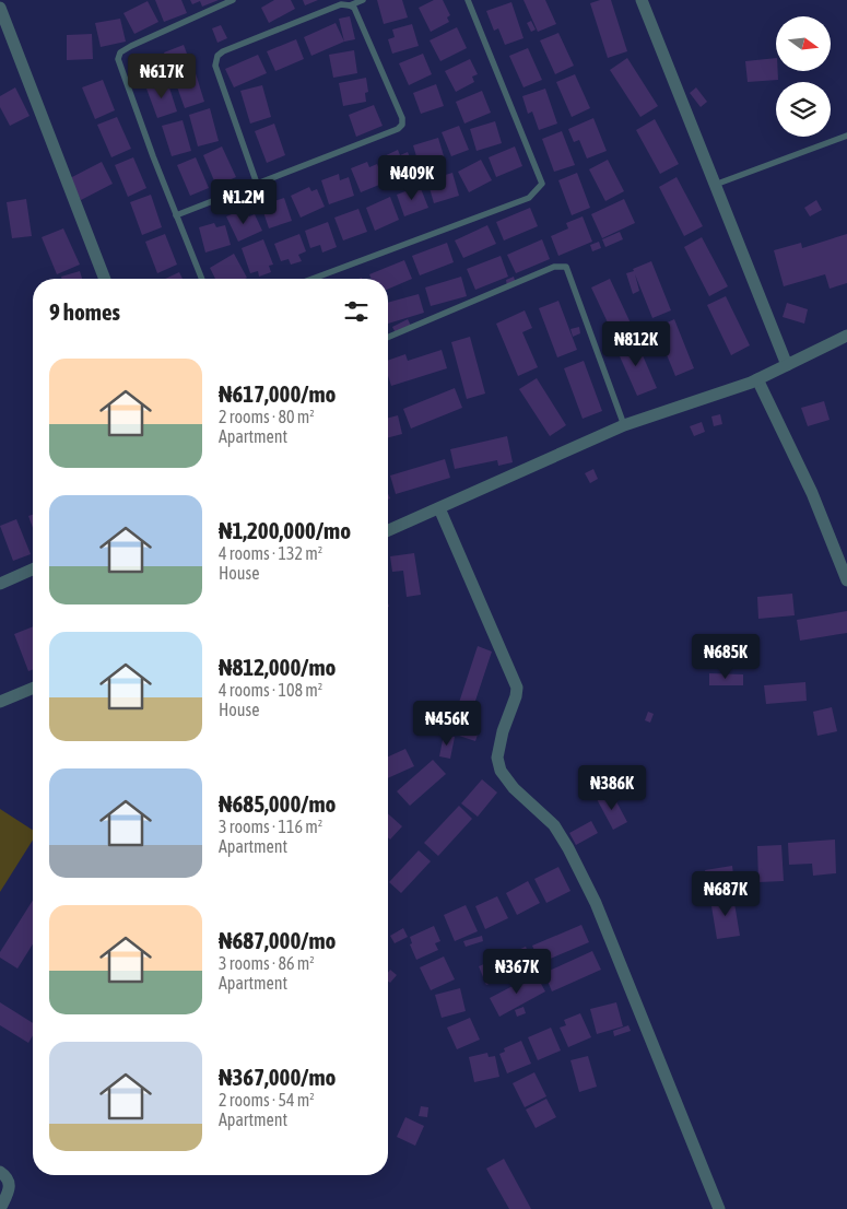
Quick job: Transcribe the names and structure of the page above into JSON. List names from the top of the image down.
{
  "north": "right",
  "page": {
    "price": [
      "₦617K",
      "₦409K",
      "₦1.2M",
      "₦812K",
      "₦685K",
      "₦456K",
      "₦386K",
      "₦687K",
      "₦367K"
    ],
    "heading": "9 homes",
    "list": [
      {
        "name": "₦617,000/mo",
        "note": "2 rooms · 80 m² · Apartment"
      },
      {
        "name": "₦1,200,000/mo",
        "note": "4 rooms · 132 m² · House"
      },
      {
        "name": "₦812,000/mo",
        "note": "4 rooms · 108 m² · House"
      },
      {
        "name": "₦685,000/mo",
        "note": "3 rooms · 116 m² · Apartment"
      },
      {
        "name": "₦687,000/mo",
        "note": "3 rooms · 86 m² · Apartment"
      },
      {
        "name": "₦367,000/mo",
        "note": "2 rooms · 54 m² · Apartment"
      }
    ]
  }
}
